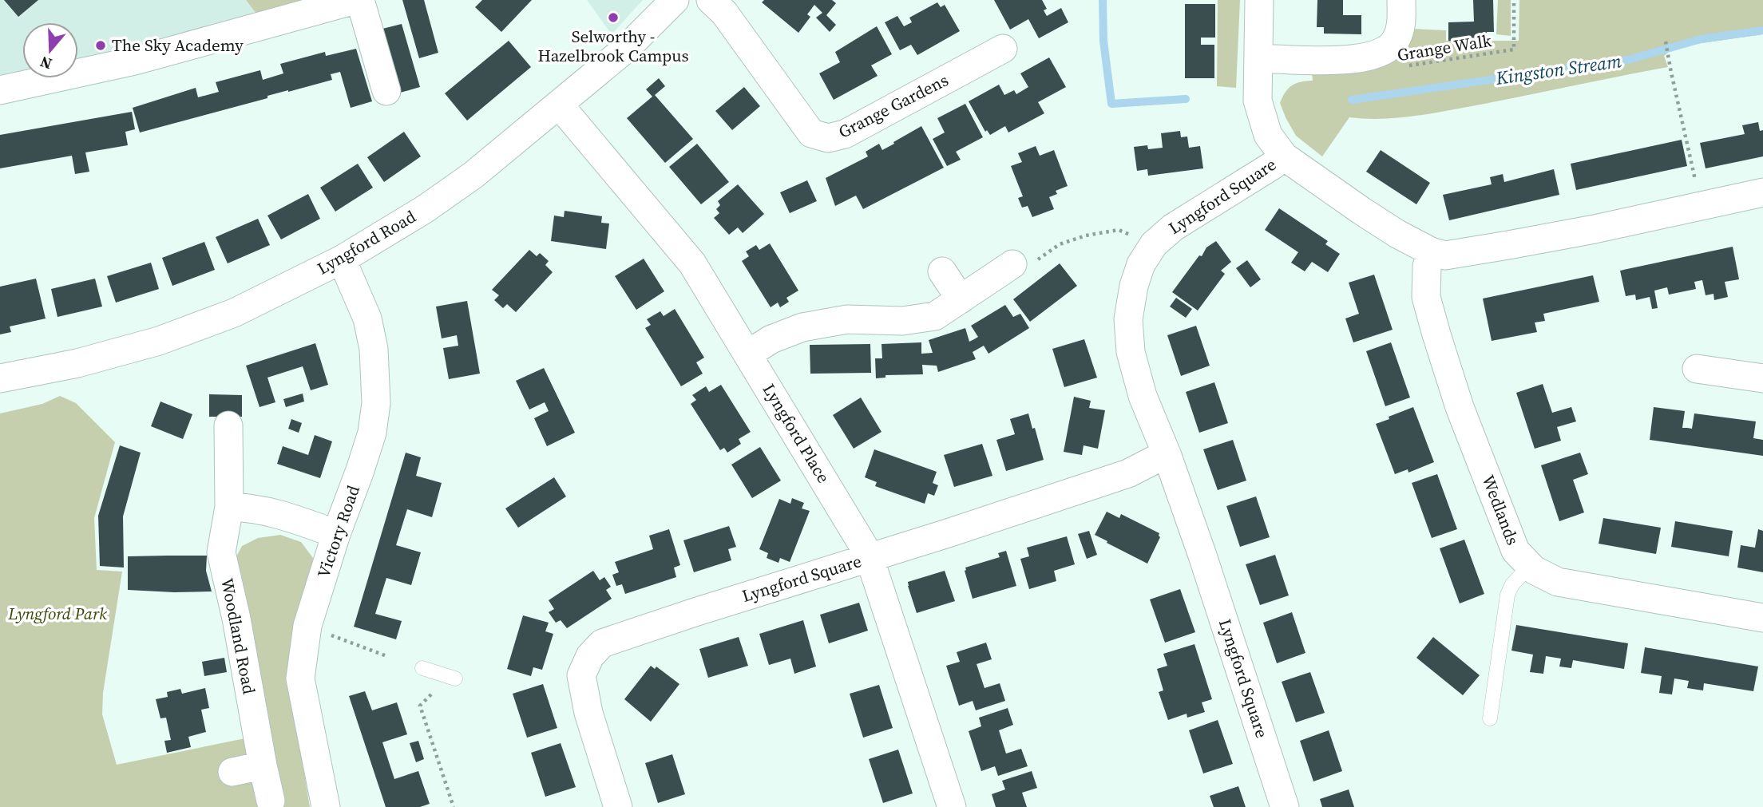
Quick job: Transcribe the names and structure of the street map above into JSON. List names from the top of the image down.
{
  "streets": {
    "street": [
      "Grange Gardens",
      "Lyngford Square",
      "Lyngford Road",
      "Lyngford Place",
      "Wedlands",
      "Victory Road",
      "Woodland Road"
    ],
    "path": ["Grange Walk"]
  },
  "crossings": [
    ["Lyngford Square", "Lyngford Place"],
    ["Lyngford Road", "Lyngford Place"],
    ["Lyngford Road", "Victory Road"]
  ],
  "water": ["Kingston Stream"],
  "parks": ["Lyngford Park"],
  "places": ["Selworthy - Hazelbrook Campus", "The Sky Academy"],
  "north": "bottom"
}
